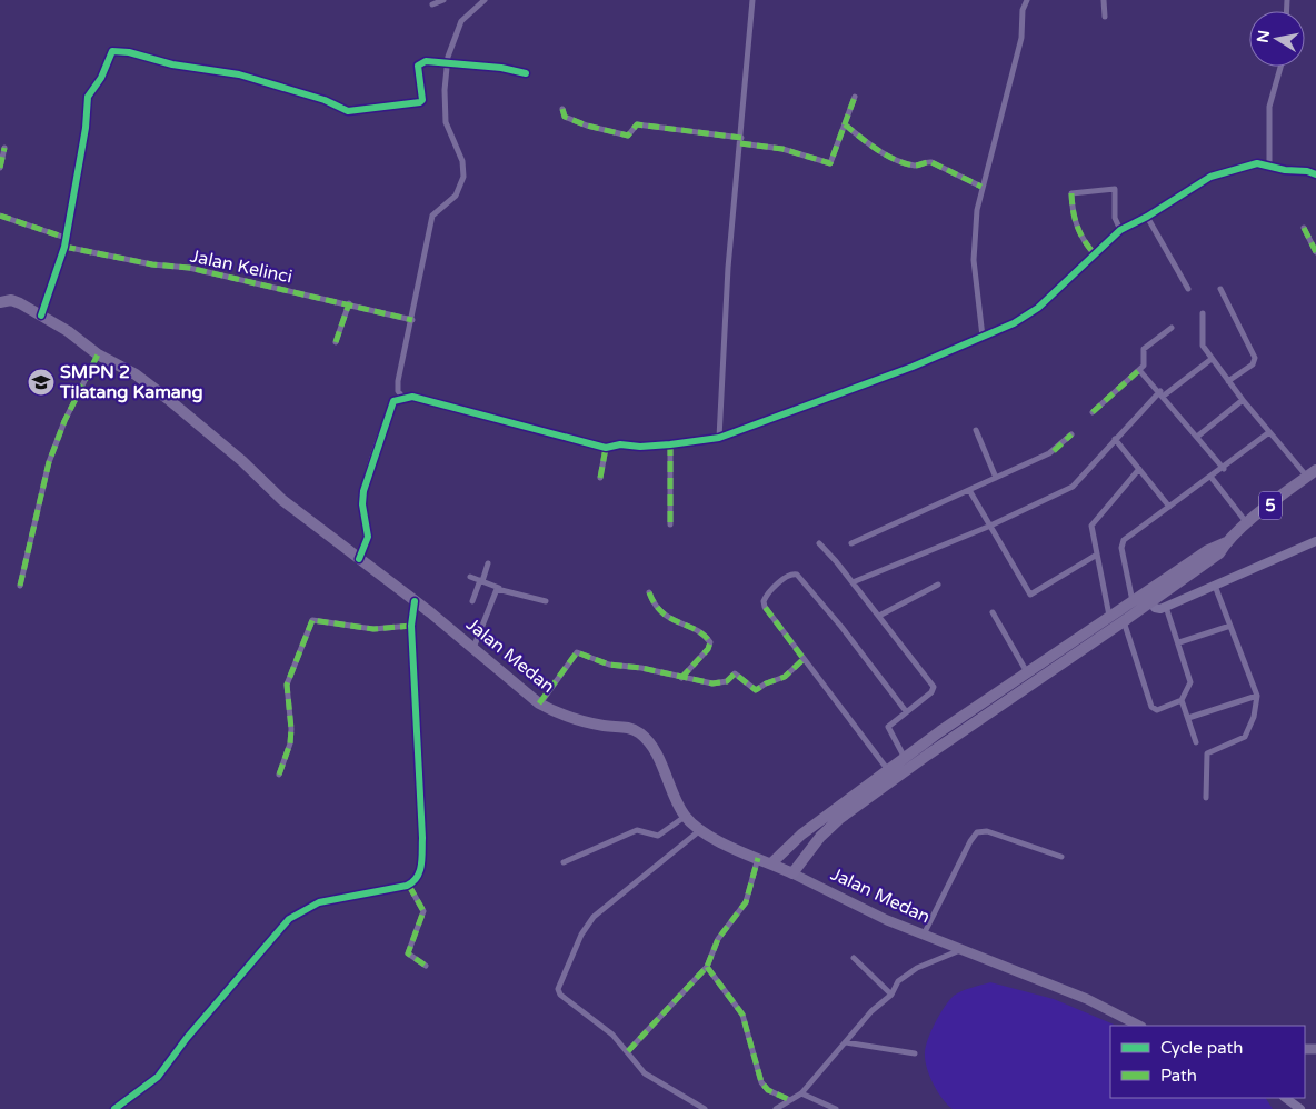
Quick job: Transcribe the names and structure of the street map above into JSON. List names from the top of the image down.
{
  "streets": {
    "highway": ["5", "Jalan Medan"],
    "street": ["Jalan Kelinci"]
  },
  "places": {
    "school or university": ["SMPN 2 Tilatang Kamang"]
  },
  "legend": ["Cycle path", "Path"],
  "north": "left"
}
